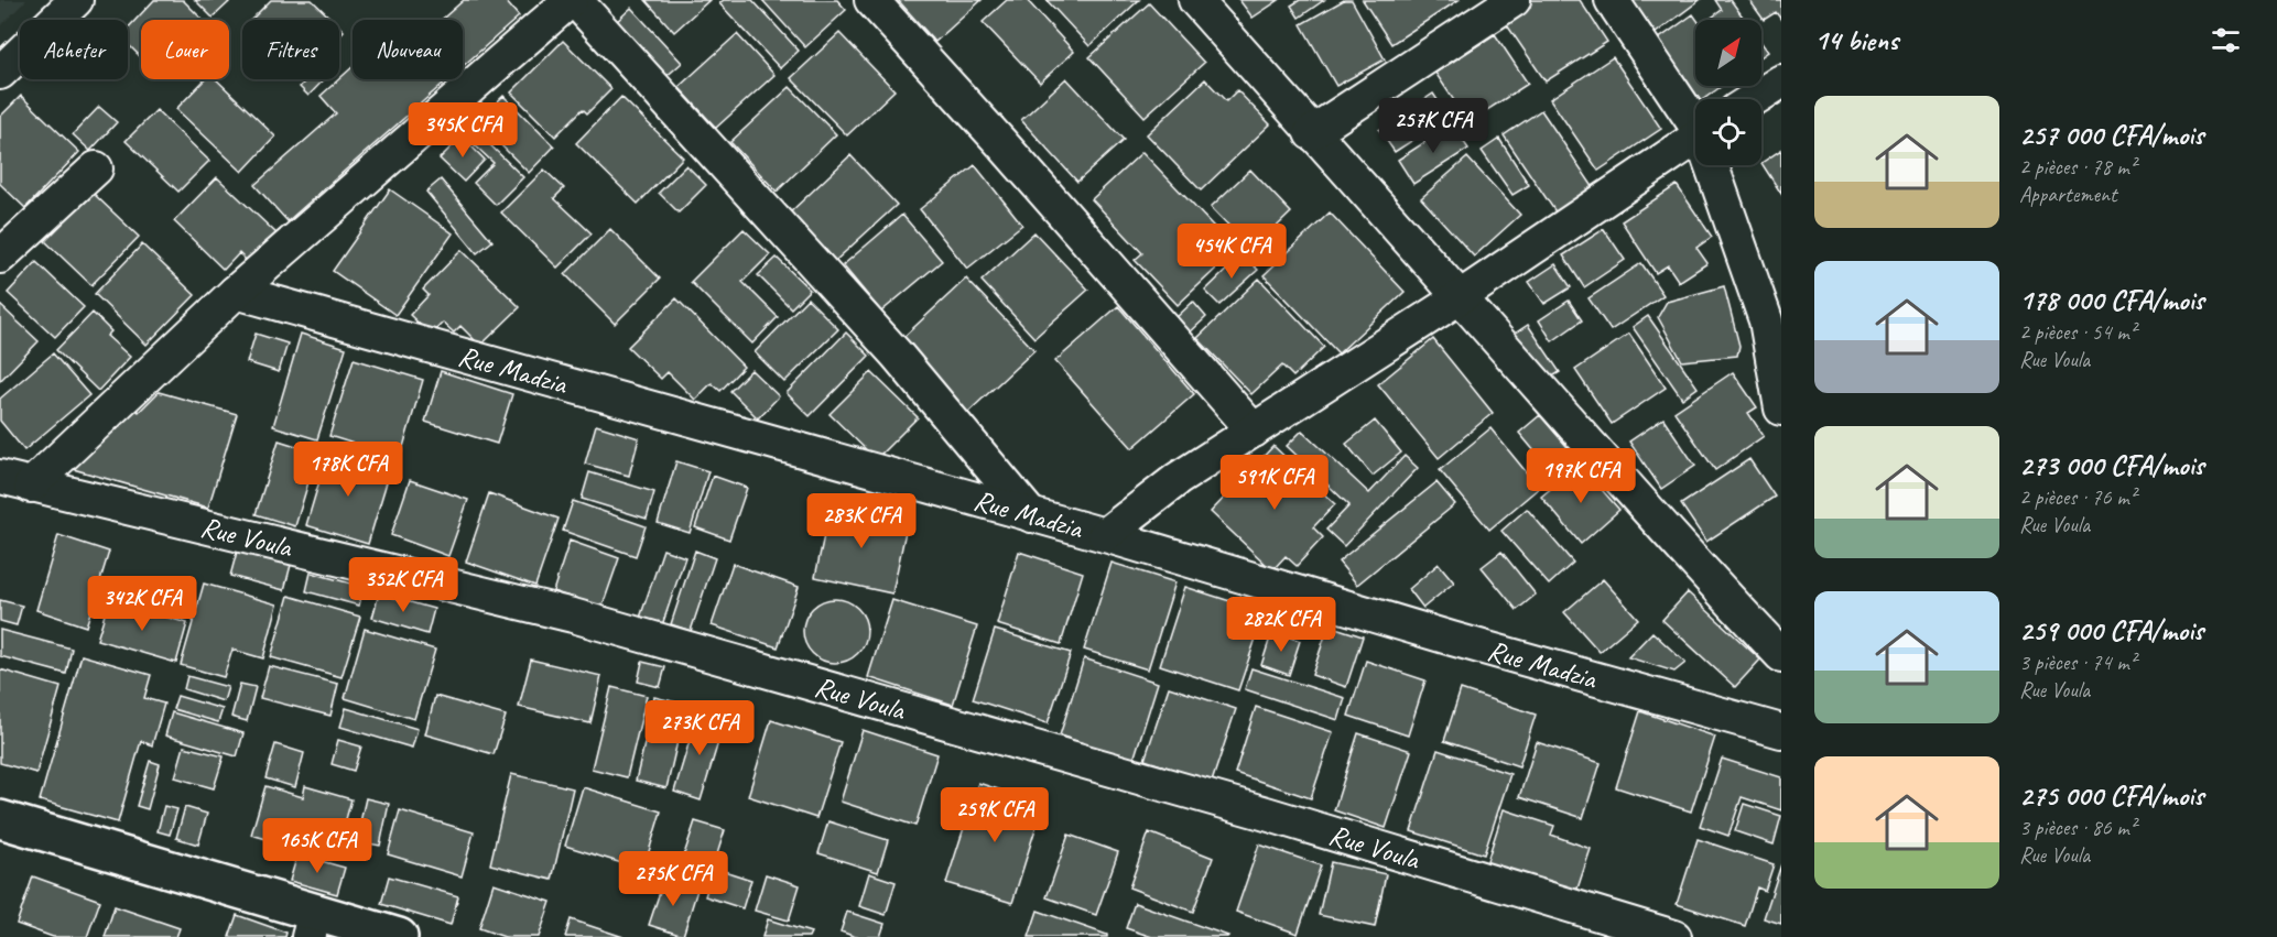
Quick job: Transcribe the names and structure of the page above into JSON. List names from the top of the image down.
{
  "streets": {
    "street": ["Rue Madzia", "Rue Voula"]
  },
  "north": "top right",
  "page": {
    "heading": "14 biens",
    "chip": [
      "Acheter",
      "Louer",
      "Filtres",
      "Nouveau"
    ],
    "list": [
      {
        "name": "257 000 CFA/mois",
        "note": "2 pièces · 78 m² · Appartement"
      },
      {
        "name": "178 000 CFA/mois",
        "note": "2 pièces · 54 m² · Rue Voula"
      },
      {
        "name": "273 000 CFA/mois",
        "note": "2 pièces · 76 m² · Rue Voula"
      },
      {
        "name": "259 000 CFA/mois",
        "note": "3 pièces · 74 m² · Rue Voula"
      },
      {
        "name": "275 000 CFA/mois",
        "note": "3 pièces · 86 m² · Rue Voula"
      }
    ],
    "price": [
      "257K CFA",
      "345K CFA",
      "454K CFA",
      "178K CFA",
      "197K CFA",
      "591K CFA",
      "283K CFA",
      "352K CFA",
      "342K CFA",
      "282K CFA",
      "273K CFA",
      "259K CFA",
      "165K CFA",
      "275K CFA"
    ]
  }
}
